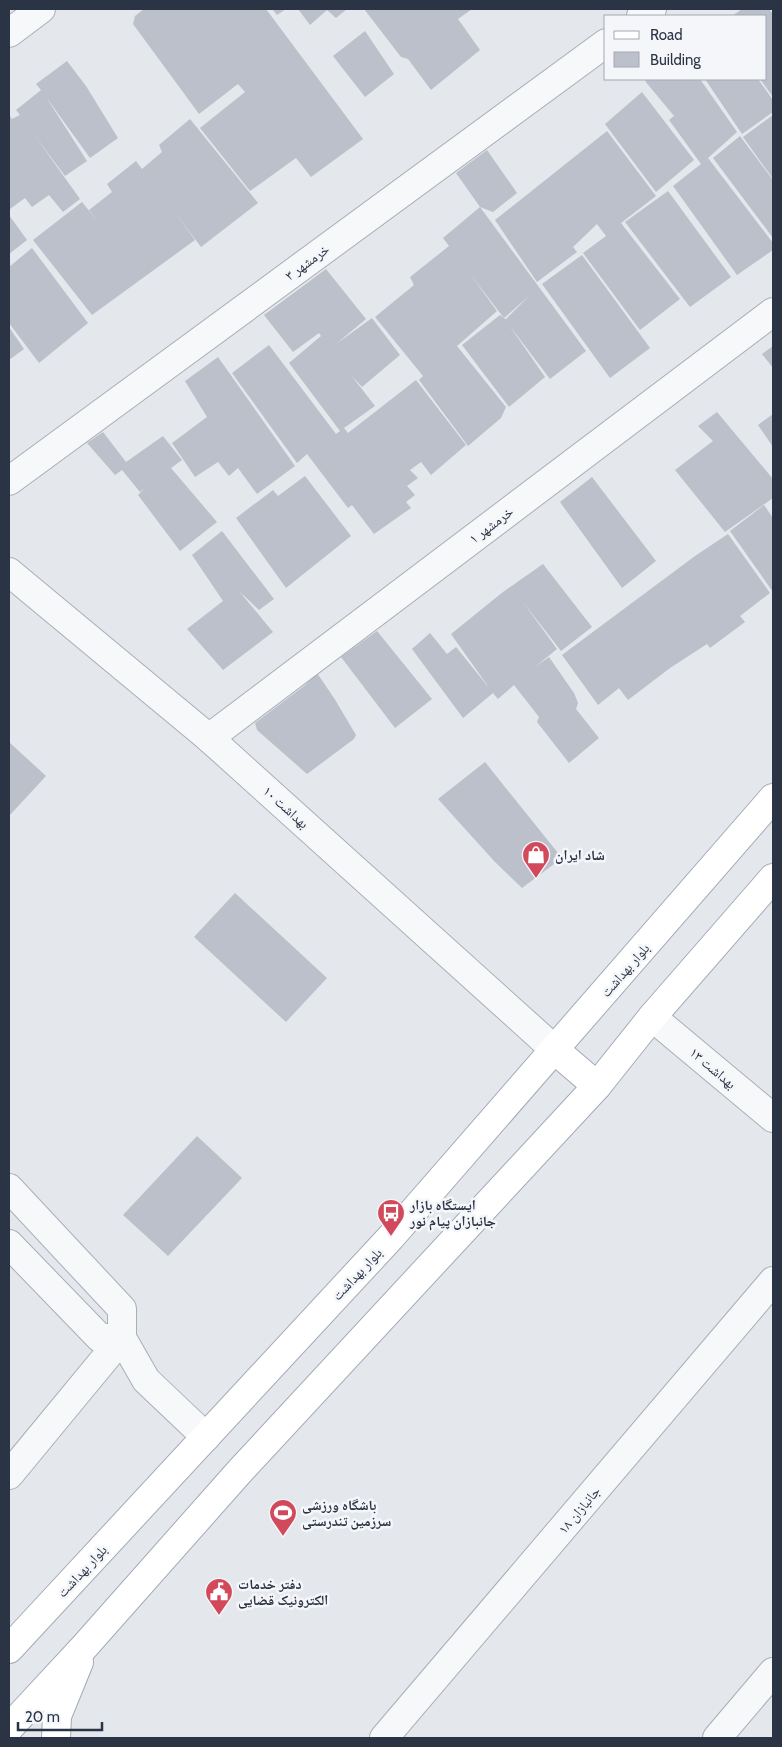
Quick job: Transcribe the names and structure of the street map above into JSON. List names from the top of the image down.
{
  "streets": {
    "main road": ["بلوار بهداشت"],
    "street": [
      "خرمشهر ۳",
      "خرمشهر ۱",
      "بهداشت ۱۰",
      "بهداشت ۱۳",
      "جانبازان ۱۸"
    ]
  },
  "crossings": [
    ["خرمشهر ۱", "بهداشت ۱۰"],
    ["بهداشت ۱۰", "بلوار بهداشت"]
  ],
  "places": {
    "shop": ["شاد ایران"],
    "bus stop": ["ایستگاه بازار جانبازان پیام نور"],
    "sports": ["باشگاه ورزشی سرزمین تندرستی"],
    "public building": ["دفتر خدمات الکترونیک قضایی"]
  },
  "legend": ["Road", "Building"],
  "scale_bar": "20 m"
}
